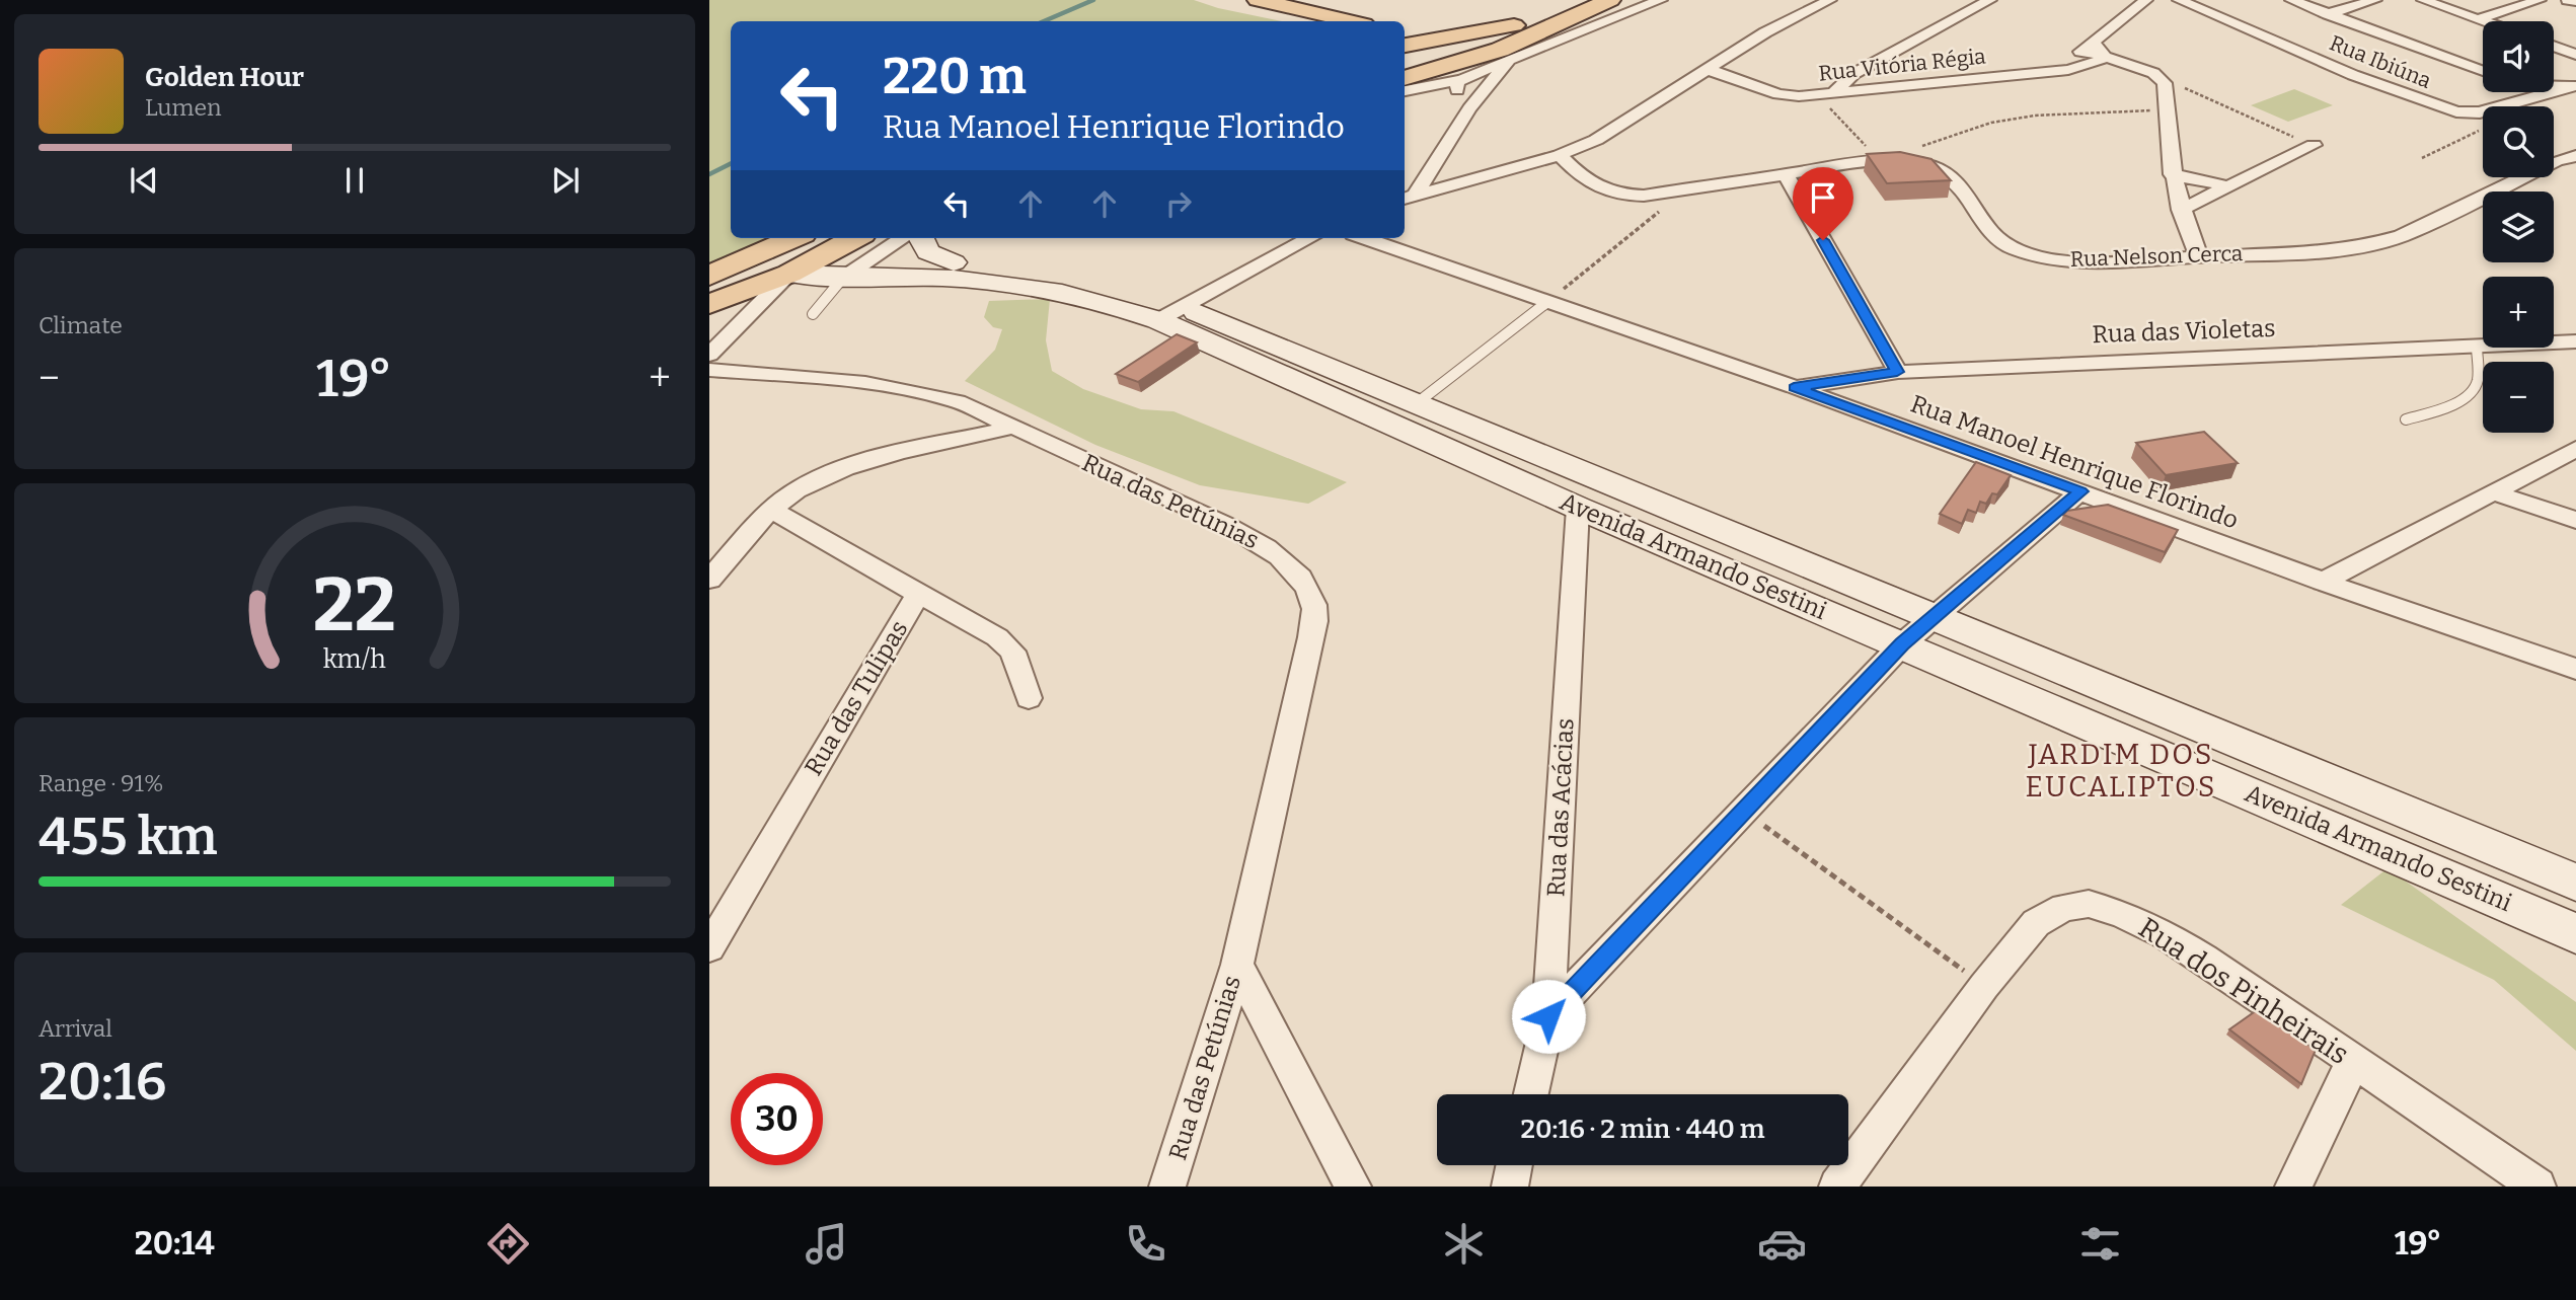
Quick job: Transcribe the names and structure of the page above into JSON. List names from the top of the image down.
{
  "streets": {
    "street": [
      "Rua Ibiúna",
      "Rua Vitória Régia",
      "Rua Nelson Cerca",
      "Rua das Violetas",
      "Rua Manoel Henrique Florindo",
      "Rua das Petúnias",
      "Avenida Armando Sestini",
      "Rua das Tulipas",
      "Rua das Acácias",
      "Rua dos Pinheirais"
    ]
  },
  "crossings": [
    ["Rua das Violetas", "Rua Manoel Henrique Florindo"],
    ["Avenida Armando Sestini", "Rua das Acácias"]
  ],
  "districts": ["JARDIM DOS EUCALIPTOS"],
  "page": {
    "map_buttons": ["+", "−"],
    "turn": ["220 m", "Rua Manoel Henrique Florindo"],
    "song": ["Golden Hour", "Lumen"],
    "tile": [
      "Climate",
      ["Range · 91%", "455 km"],
      ["Arrival", "20:16"]
    ],
    "heat": ["−", "19°", "+"],
    "limit": "30",
    "trip": "20:16 · 2 min · 440 m",
    "tabs": ["20:14", "19°"],
    "gauge": ["22", "km/h"]
  }
}
